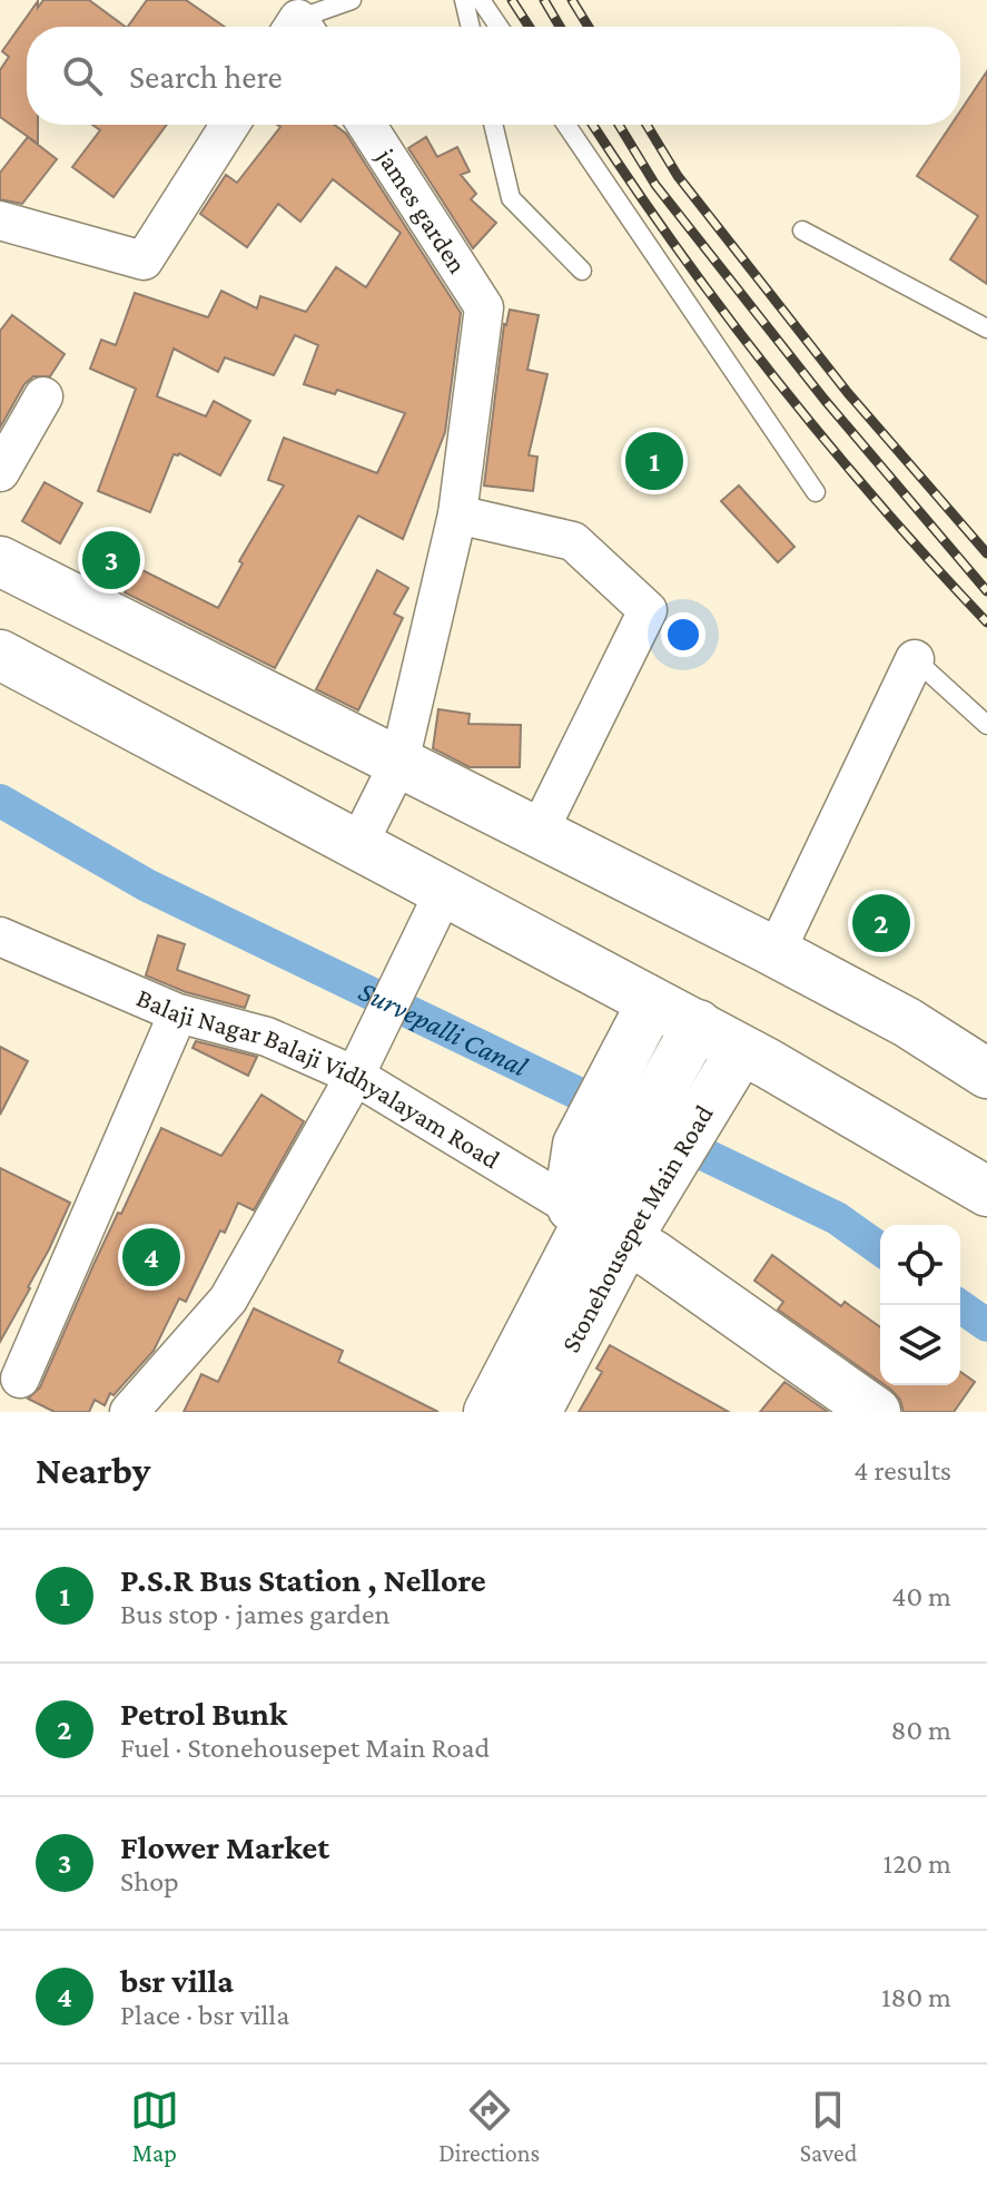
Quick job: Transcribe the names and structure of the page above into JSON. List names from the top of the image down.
{
  "streets": {
    "main road": ["Stonehousepet Main Road"],
    "street": ["james garden", "Balaji Nagar Balaji Vidhyalayam Road"]
  },
  "crossings": [
    ["Balaji Nagar Balaji Vidhyalayam Road", "Stonehousepet Main Road"]
  ],
  "water": ["Survepalli Canal"],
  "page": {
    "search": "Search here",
    "pins": [
      "1",
      "3",
      "2",
      "4"
    ],
    "heading": ["Nearby", "4 results"],
    "list": [
      {
        "mark": "1",
        "name": "P.S.R Bus Station , Nellore",
        "note": "Bus stop · james garden",
        "value": "40 m"
      },
      {
        "mark": "2",
        "name": "Petrol Bunk",
        "note": "Fuel · Stonehousepet Main Road",
        "value": "80 m"
      },
      {
        "mark": "3",
        "name": "Flower Market",
        "note": "Shop",
        "value": "120 m"
      },
      {
        "mark": "4",
        "name": "bsr villa",
        "note": "Place · bsr villa",
        "value": "180 m"
      }
    ],
    "nav": ["Map", "Directions", "Saved"]
  }
}
